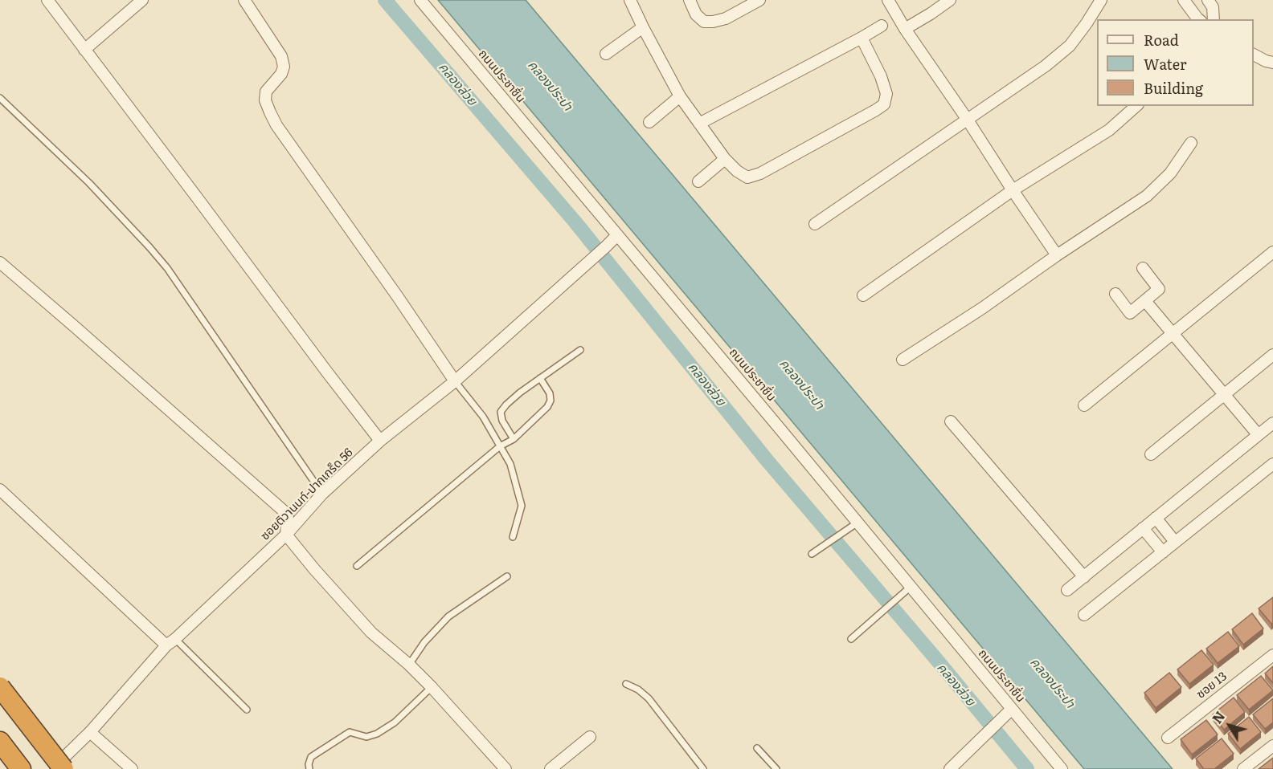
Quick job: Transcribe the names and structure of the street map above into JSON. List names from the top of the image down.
{
  "streets": {
    "street": ["ถนนประชาชื่น", "ซอยติวานนท์-ปากเกร็ด 56", "ซอย 13"]
  },
  "crossings": [
    ["ถนนประชาชื่น", "ซอยติวานนท์-ปากเกร็ด 56"]
  ],
  "water": ["คลองส่วย", "คลองประปา"],
  "legend": ["Road", "Water", "Building"],
  "north": "top left"
}
